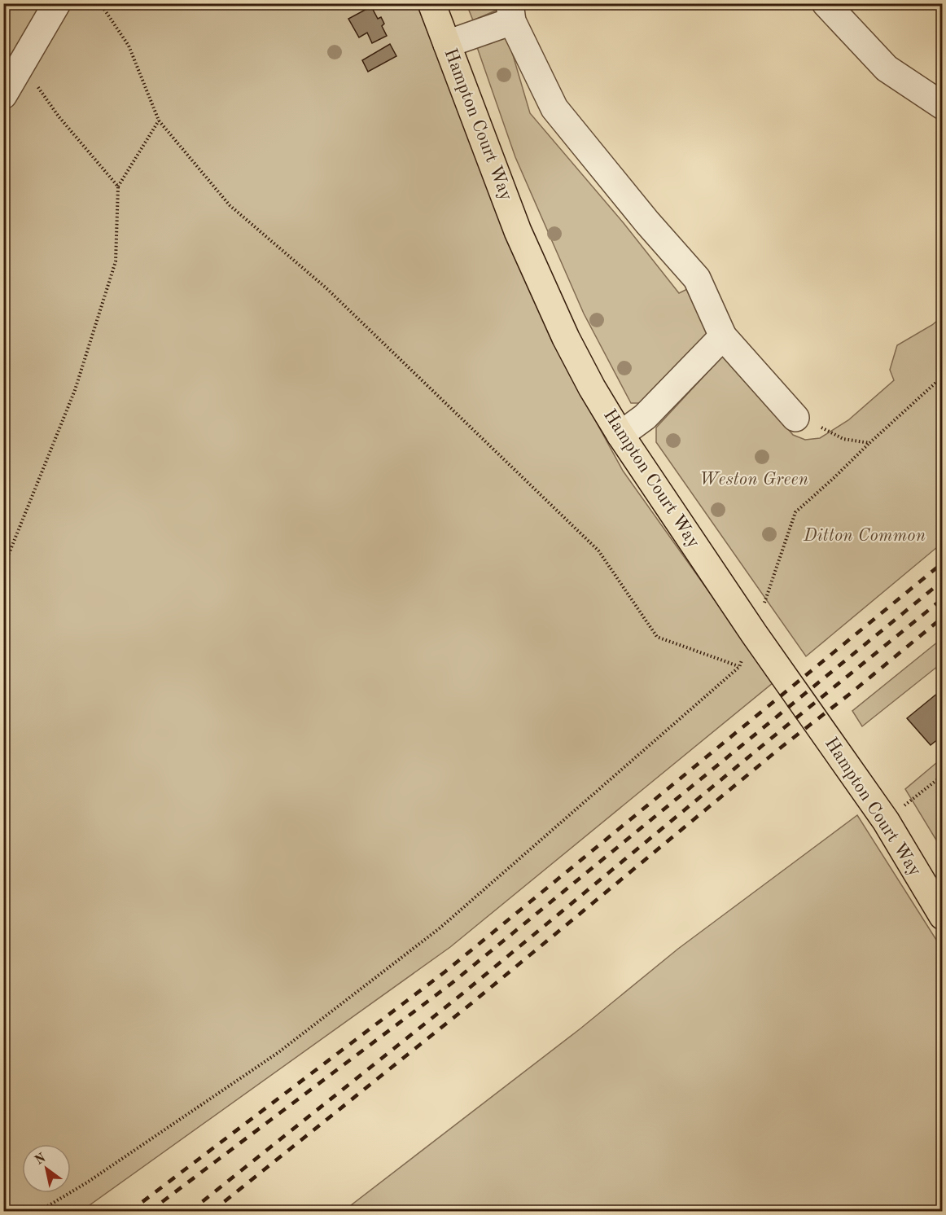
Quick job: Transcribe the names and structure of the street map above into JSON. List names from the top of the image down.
{
  "streets": {
    "highway": ["Hampton Court Way"]
  },
  "parks": ["Weston Green", "Ditton Common"],
  "north": "top left"
}
